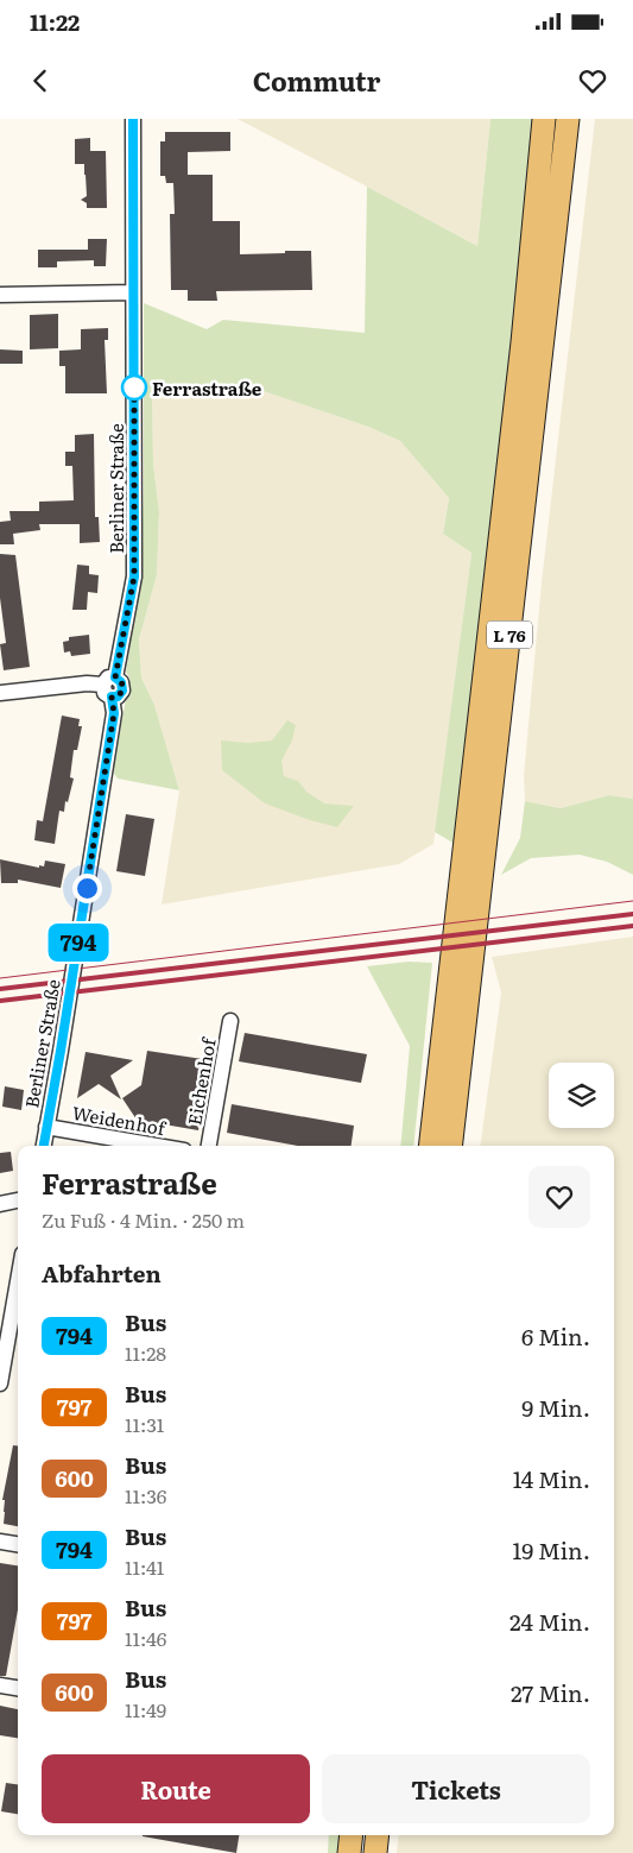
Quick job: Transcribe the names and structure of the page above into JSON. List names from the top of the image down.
{
  "streets": {
    "main road": ["L 76"],
    "street": ["Berliner Straße", "Eichenhof", "Weidenhof"]
  },
  "crossings": [
    ["Berliner Straße", "Weidenhof"]
  ],
  "places": ["Ferrastraße"],
  "lines": ["bus line 794"],
  "page": {
    "status": "11:22",
    "header": "Commutr",
    "on_map": "794",
    "heading": [
      ["Ferrastraße", "Zu Fuß · 4 Min. · 250 m"],
      "Abfahrten"
    ],
    "list": [
      {
        "mark": "794",
        "name": "Bus",
        "note": "11:28",
        "value": "6 Min."
      },
      {
        "mark": "797",
        "name": "Bus",
        "note": "11:31",
        "value": "9 Min."
      },
      {
        "mark": "600",
        "name": "Bus",
        "note": "11:36",
        "value": "14 Min."
      },
      {
        "mark": "794",
        "name": "Bus",
        "note": "11:41",
        "value": "19 Min."
      },
      {
        "mark": "797",
        "name": "Bus",
        "note": "11:46",
        "value": "24 Min."
      },
      {
        "mark": "600",
        "name": "Bus",
        "note": "11:49",
        "value": "27 Min."
      }
    ],
    "buttons": ["Route", "Tickets"]
  }
}
